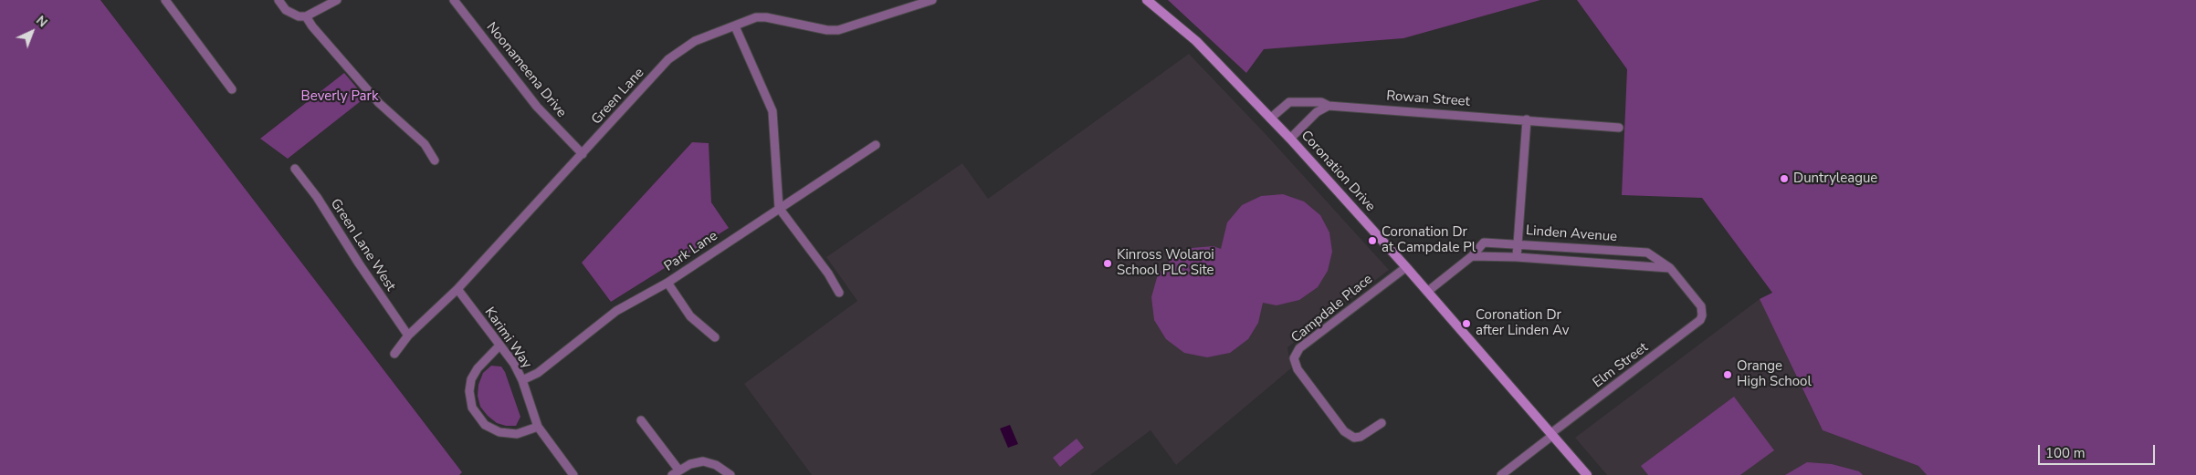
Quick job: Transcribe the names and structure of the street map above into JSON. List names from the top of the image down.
{
  "streets": {
    "main road": ["Coronation Drive"],
    "street": [
      "Noonameena Drive",
      "Green Lane",
      "Rowan Street",
      "Linden Avenue",
      "Green Lane West",
      "Park Lane",
      "Campdale Place",
      "Karimi Way",
      "Elm Street"
    ]
  },
  "crossings": [
    ["Noonameena Drive", "Green Lane"],
    ["Green Lane", "Green Lane West"],
    ["Green Lane", "Karimi Way"],
    ["Rowan Street", "Coronation Drive"],
    ["Coronation Drive", "Linden Avenue"],
    ["Coronation Drive", "Campdale Place"],
    ["Coronation Drive", "Elm Street"],
    ["Linden Avenue", "Elm Street"],
    ["Park Lane", "Karimi Way"]
  ],
  "parks": ["Beverly Park"],
  "places": [
    "Duntryleague",
    "Coronation Dr at Campdale Pl",
    "Kinross Wolaroi School PLC Site",
    "Coronation Dr after Linden Av",
    "Orange High School"
  ],
  "scale_bar": "100 m",
  "north": "top right"
}
